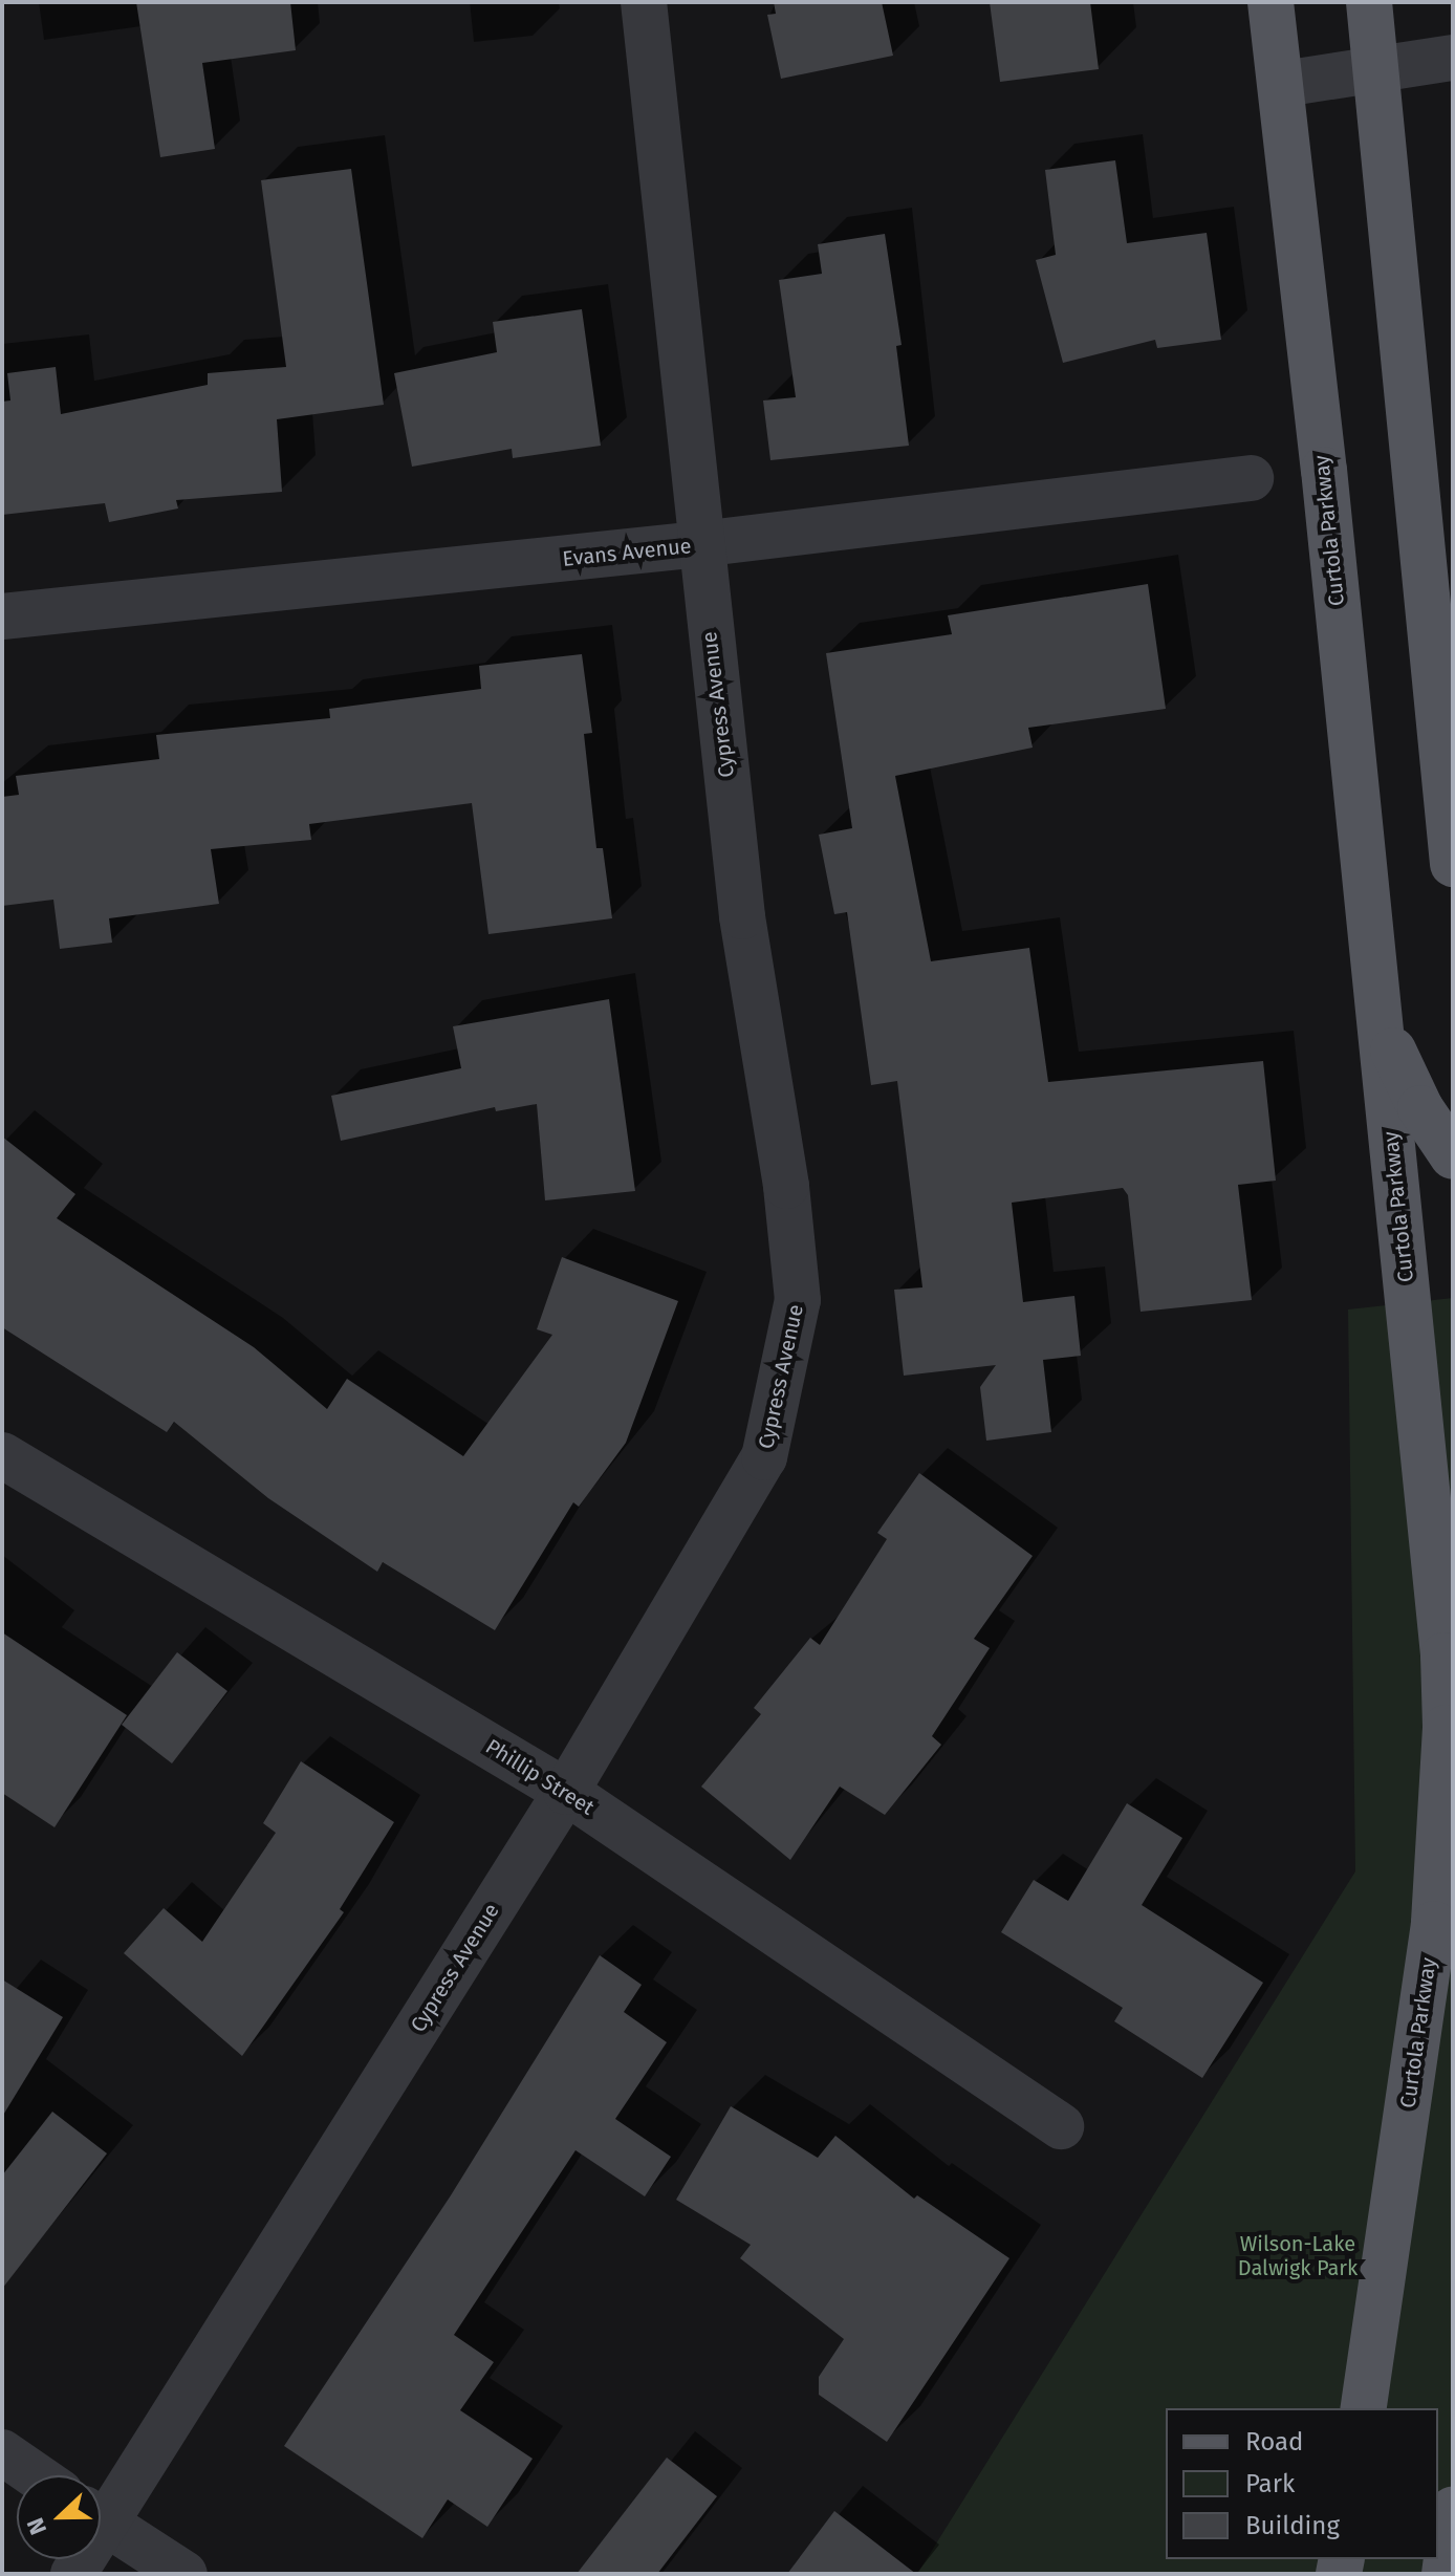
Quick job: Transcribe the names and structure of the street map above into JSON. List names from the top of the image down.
{
  "streets": {
    "main road": ["Curtola Parkway"],
    "street": ["Evans Avenue", "Cypress Avenue", "Phillip Street"]
  },
  "crossings": [
    ["Evans Avenue", "Cypress Avenue"],
    ["Cypress Avenue", "Phillip Street"]
  ],
  "parks": ["Wilson-Lake Dalwigk Park"],
  "legend": ["Road", "Park", "Building"],
  "north": "left"
}
